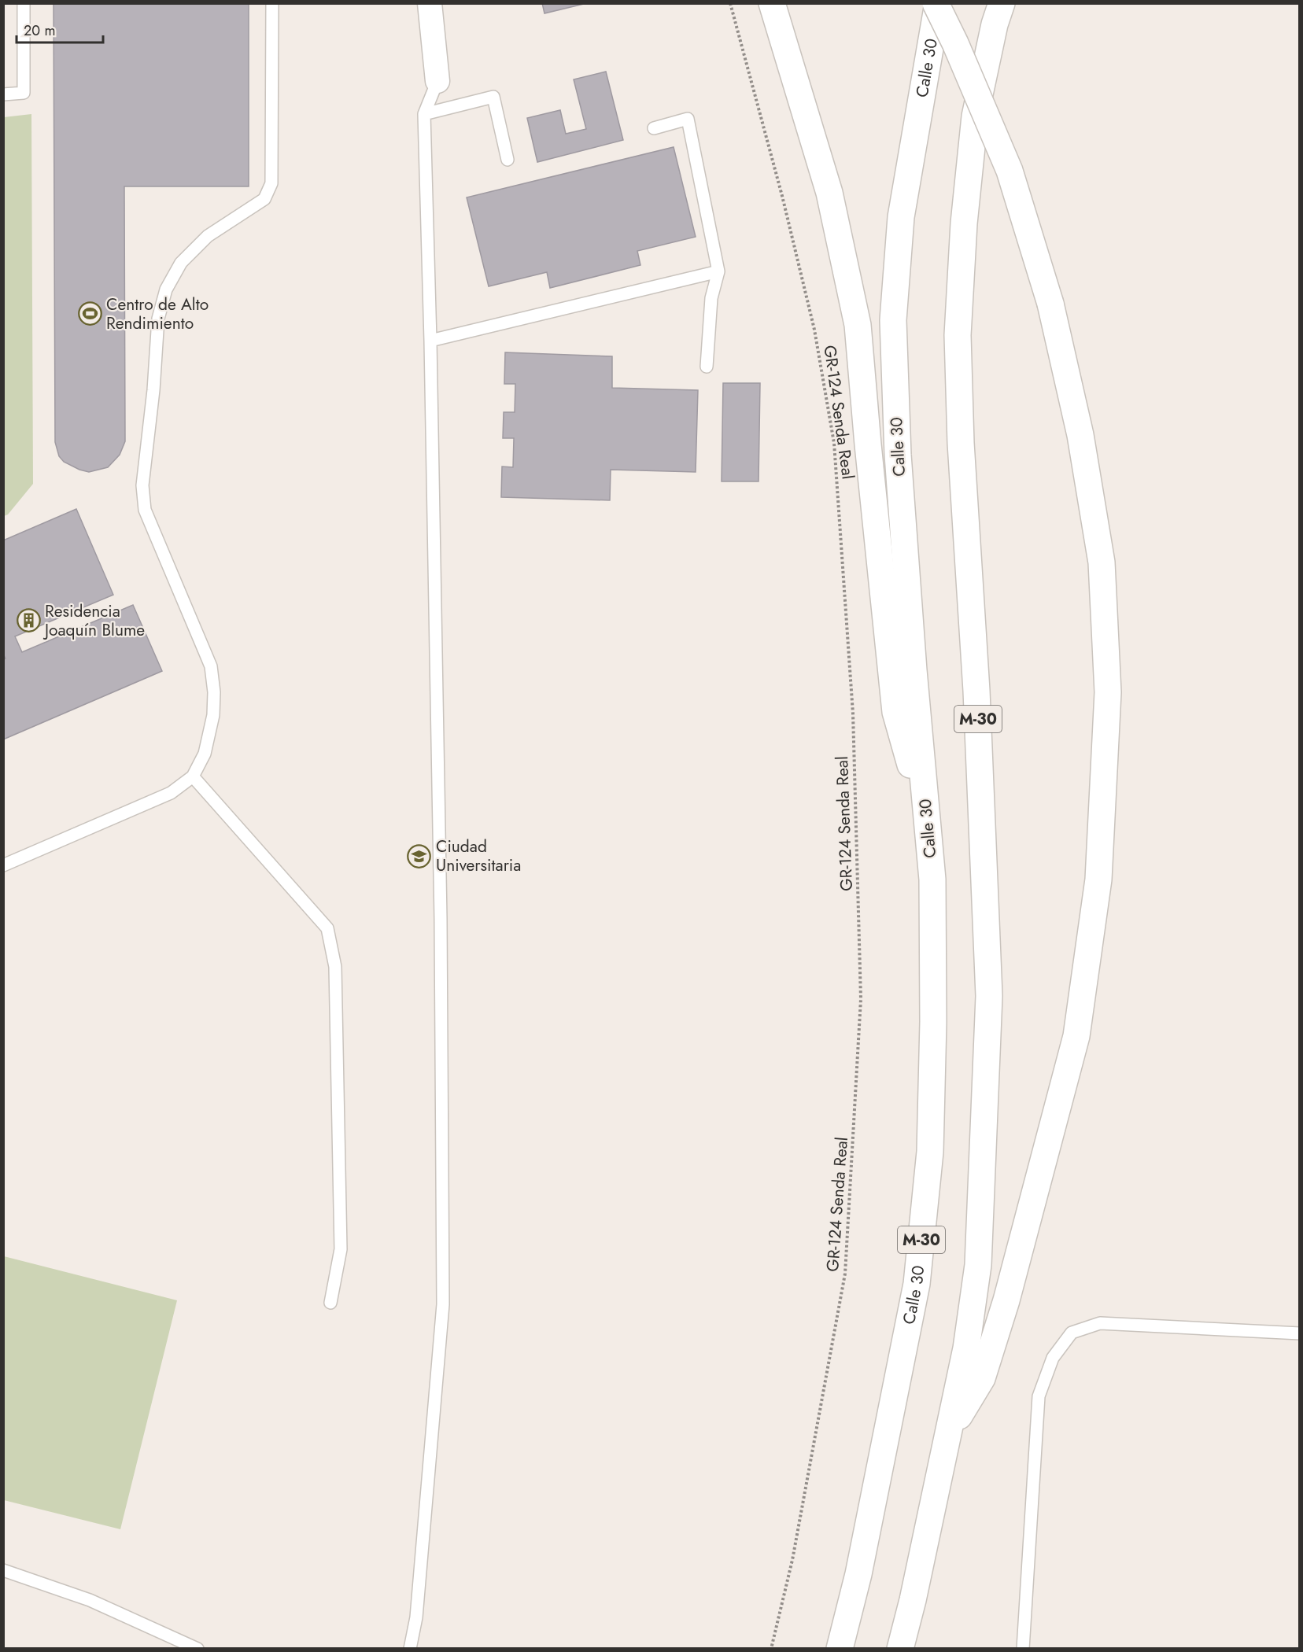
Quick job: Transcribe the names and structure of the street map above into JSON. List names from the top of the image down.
{
  "streets": {
    "highway": ["Calle 30", "M-30"],
    "path": ["GR-124 Senda Real"]
  },
  "places": {
    "sports": ["Centro de Alto Rendimiento"],
    "building": ["Residencia Joaquín Blume"],
    "school or university": ["Ciudad Universitaria"]
  },
  "scale_bar": "20 m"
}
